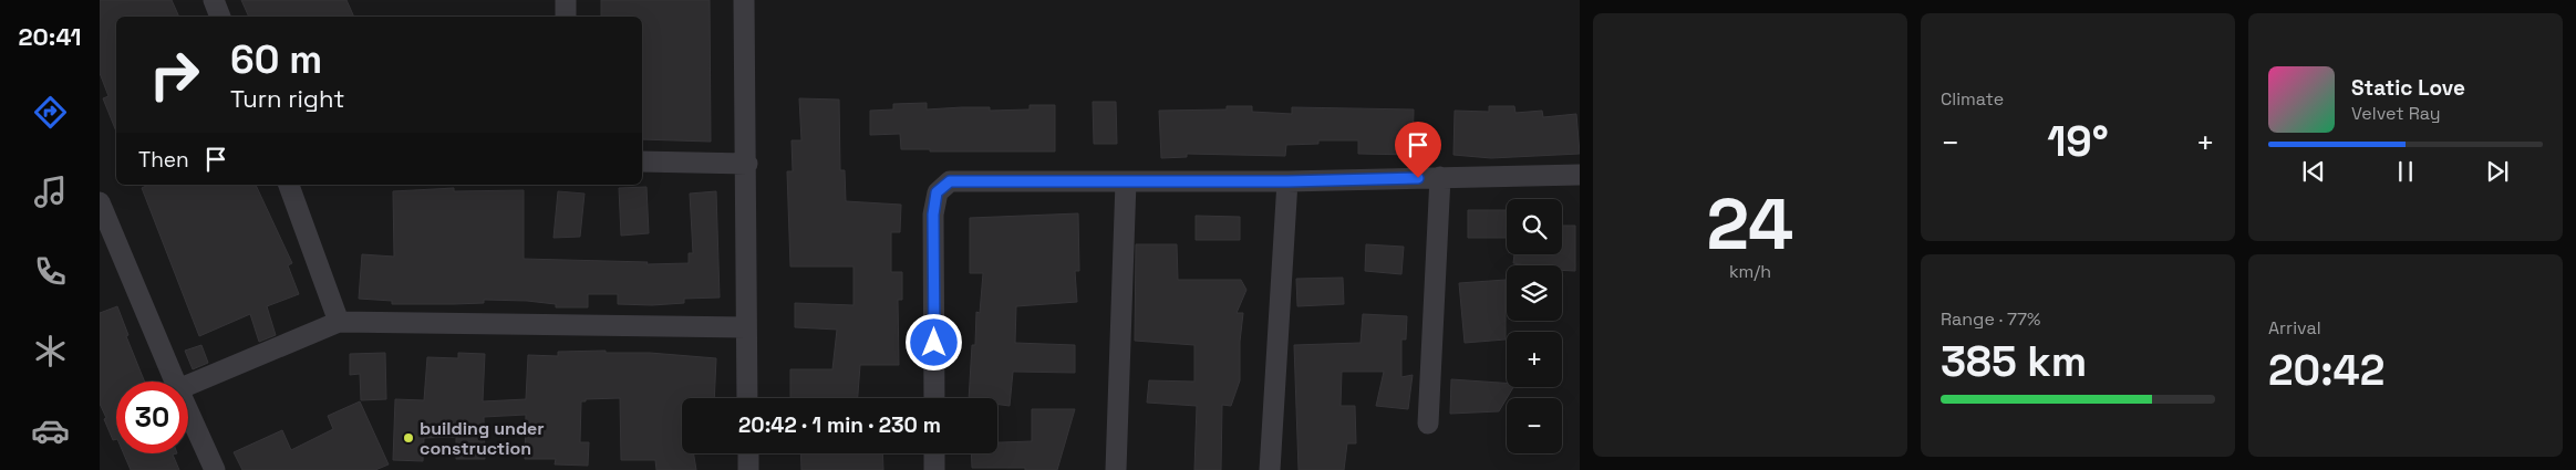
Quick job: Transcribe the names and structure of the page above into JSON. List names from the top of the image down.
{
  "places": ["building under construction"],
  "page": {
    "tabs": "20:41",
    "tile": [
      ["24", "km/h"],
      "Climate",
      ["Range · 77%", "385 km"],
      ["Arrival", "20:42"]
    ],
    "turn": ["60 m", "Turn right"],
    "song": ["Static Love", "Velvet Ray"],
    "heat": ["−", "19°", "+"],
    "then": "Then",
    "map_buttons": ["+", "−"],
    "limit": "30",
    "trip": "20:42 · 1 min · 230 m"
  }
}
